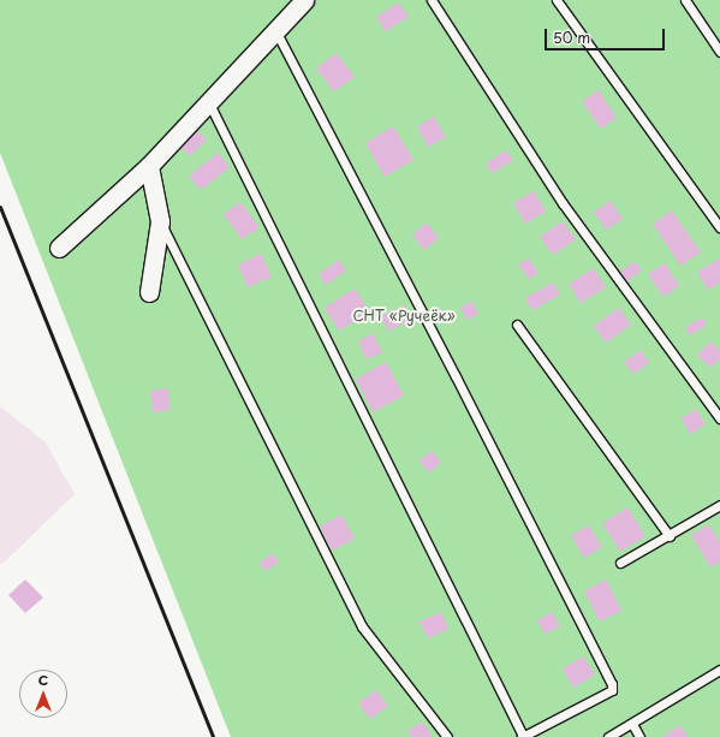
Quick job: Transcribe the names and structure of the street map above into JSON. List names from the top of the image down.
{
  "parks": ["СНТ «Ручеёк»"],
  "scale_bar": "50 m",
  "north": "top"
}
